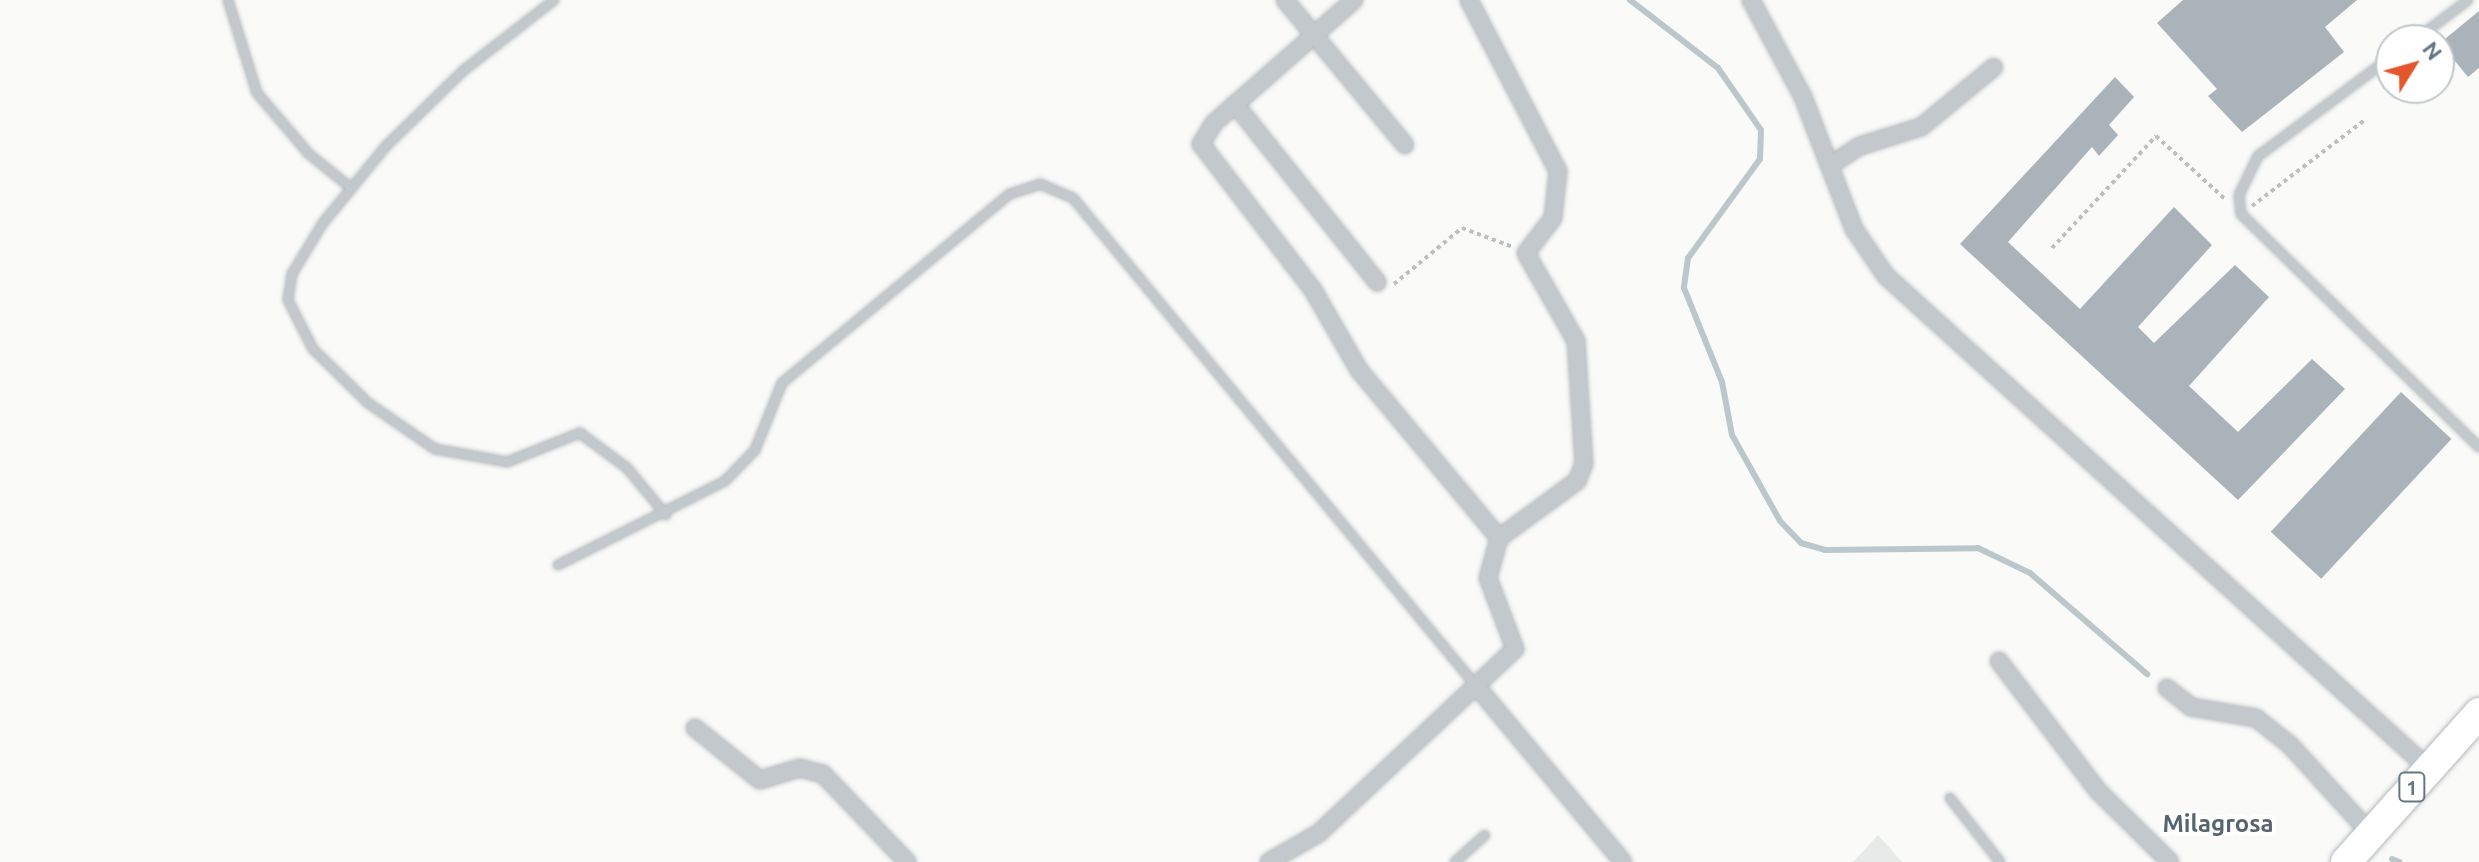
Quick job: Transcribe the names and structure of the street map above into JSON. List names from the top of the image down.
{
  "streets": {
    "highway": ["1"]
  },
  "districts": ["Milagrosa"],
  "north": "top right"
}
